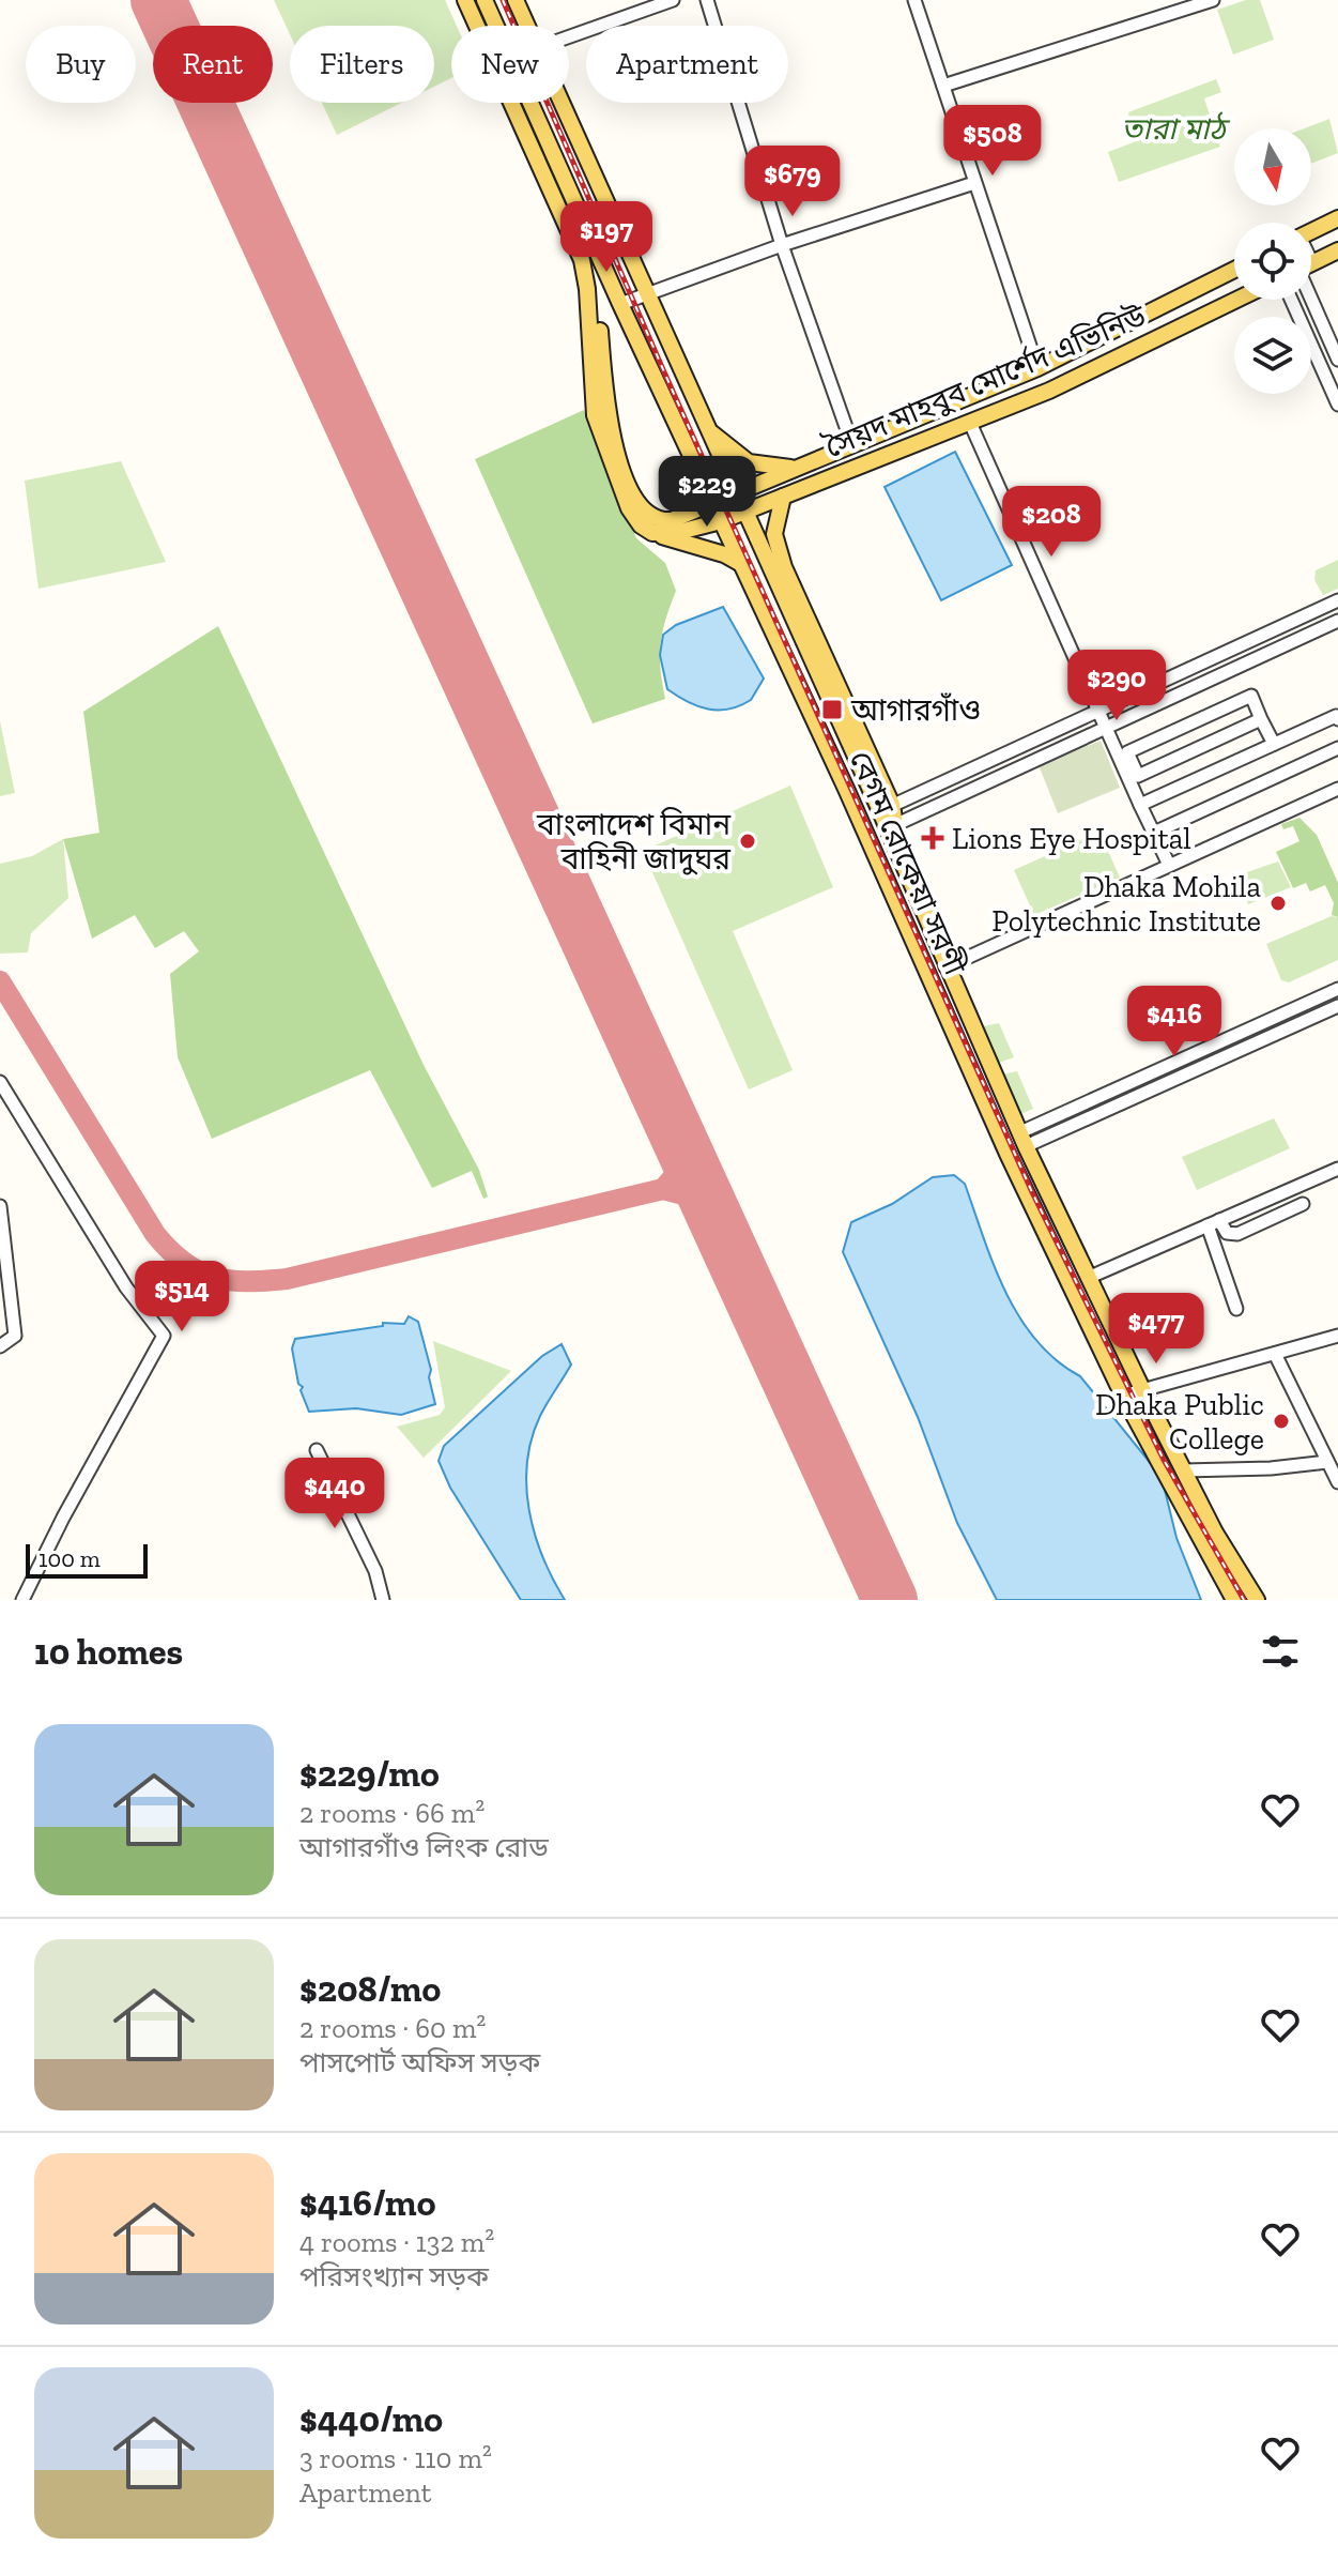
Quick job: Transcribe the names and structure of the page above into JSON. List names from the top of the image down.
{
  "streets": {
    "main road": ["সৈয়দ মাহবুব মোর্শেদ এভিনিউ", "বেগম রোকেয়া সরণী"]
  },
  "crossings": [
    ["সৈয়দ মাহবুব মোর্শেদ এভিনিউ", "বেগম রোকেয়া সরণী"]
  ],
  "parks": ["তারা মাঠ"],
  "places": {
    "transit": ["আগারগাঁও"],
    "health": ["Lions Eye Hospital"],
    "other": ["বাংলাদেশ বিমান বাহিনী জাদুঘর", "Dhaka Mohila Polytechnic Institute", "Dhaka Public College"]
  },
  "scale_bar": "100 m",
  "north": "bottom",
  "page": {
    "chip": [
      "Buy",
      "Rent",
      "Filters",
      "New",
      "Apartment"
    ],
    "price": [
      "$508",
      "$679",
      "$197",
      "$229",
      "$208",
      "$290",
      "$416",
      "$514",
      "$477",
      "$440"
    ],
    "scale": "100 m",
    "heading": "10 homes",
    "list": [
      {
        "name": "$229/mo",
        "note": "2 rooms · 66 m² · আগারগাঁও লিংক রোড"
      },
      {
        "name": "$208/mo",
        "note": "2 rooms · 60 m² · পাসপোর্ট অফিস সড়ক"
      },
      {
        "name": "$416/mo",
        "note": "4 rooms · 132 m² · পরিসংখ্যান সড়ক"
      },
      {
        "name": "$440/mo",
        "note": "3 rooms · 110 m² · Apartment"
      }
    ]
  }
}
